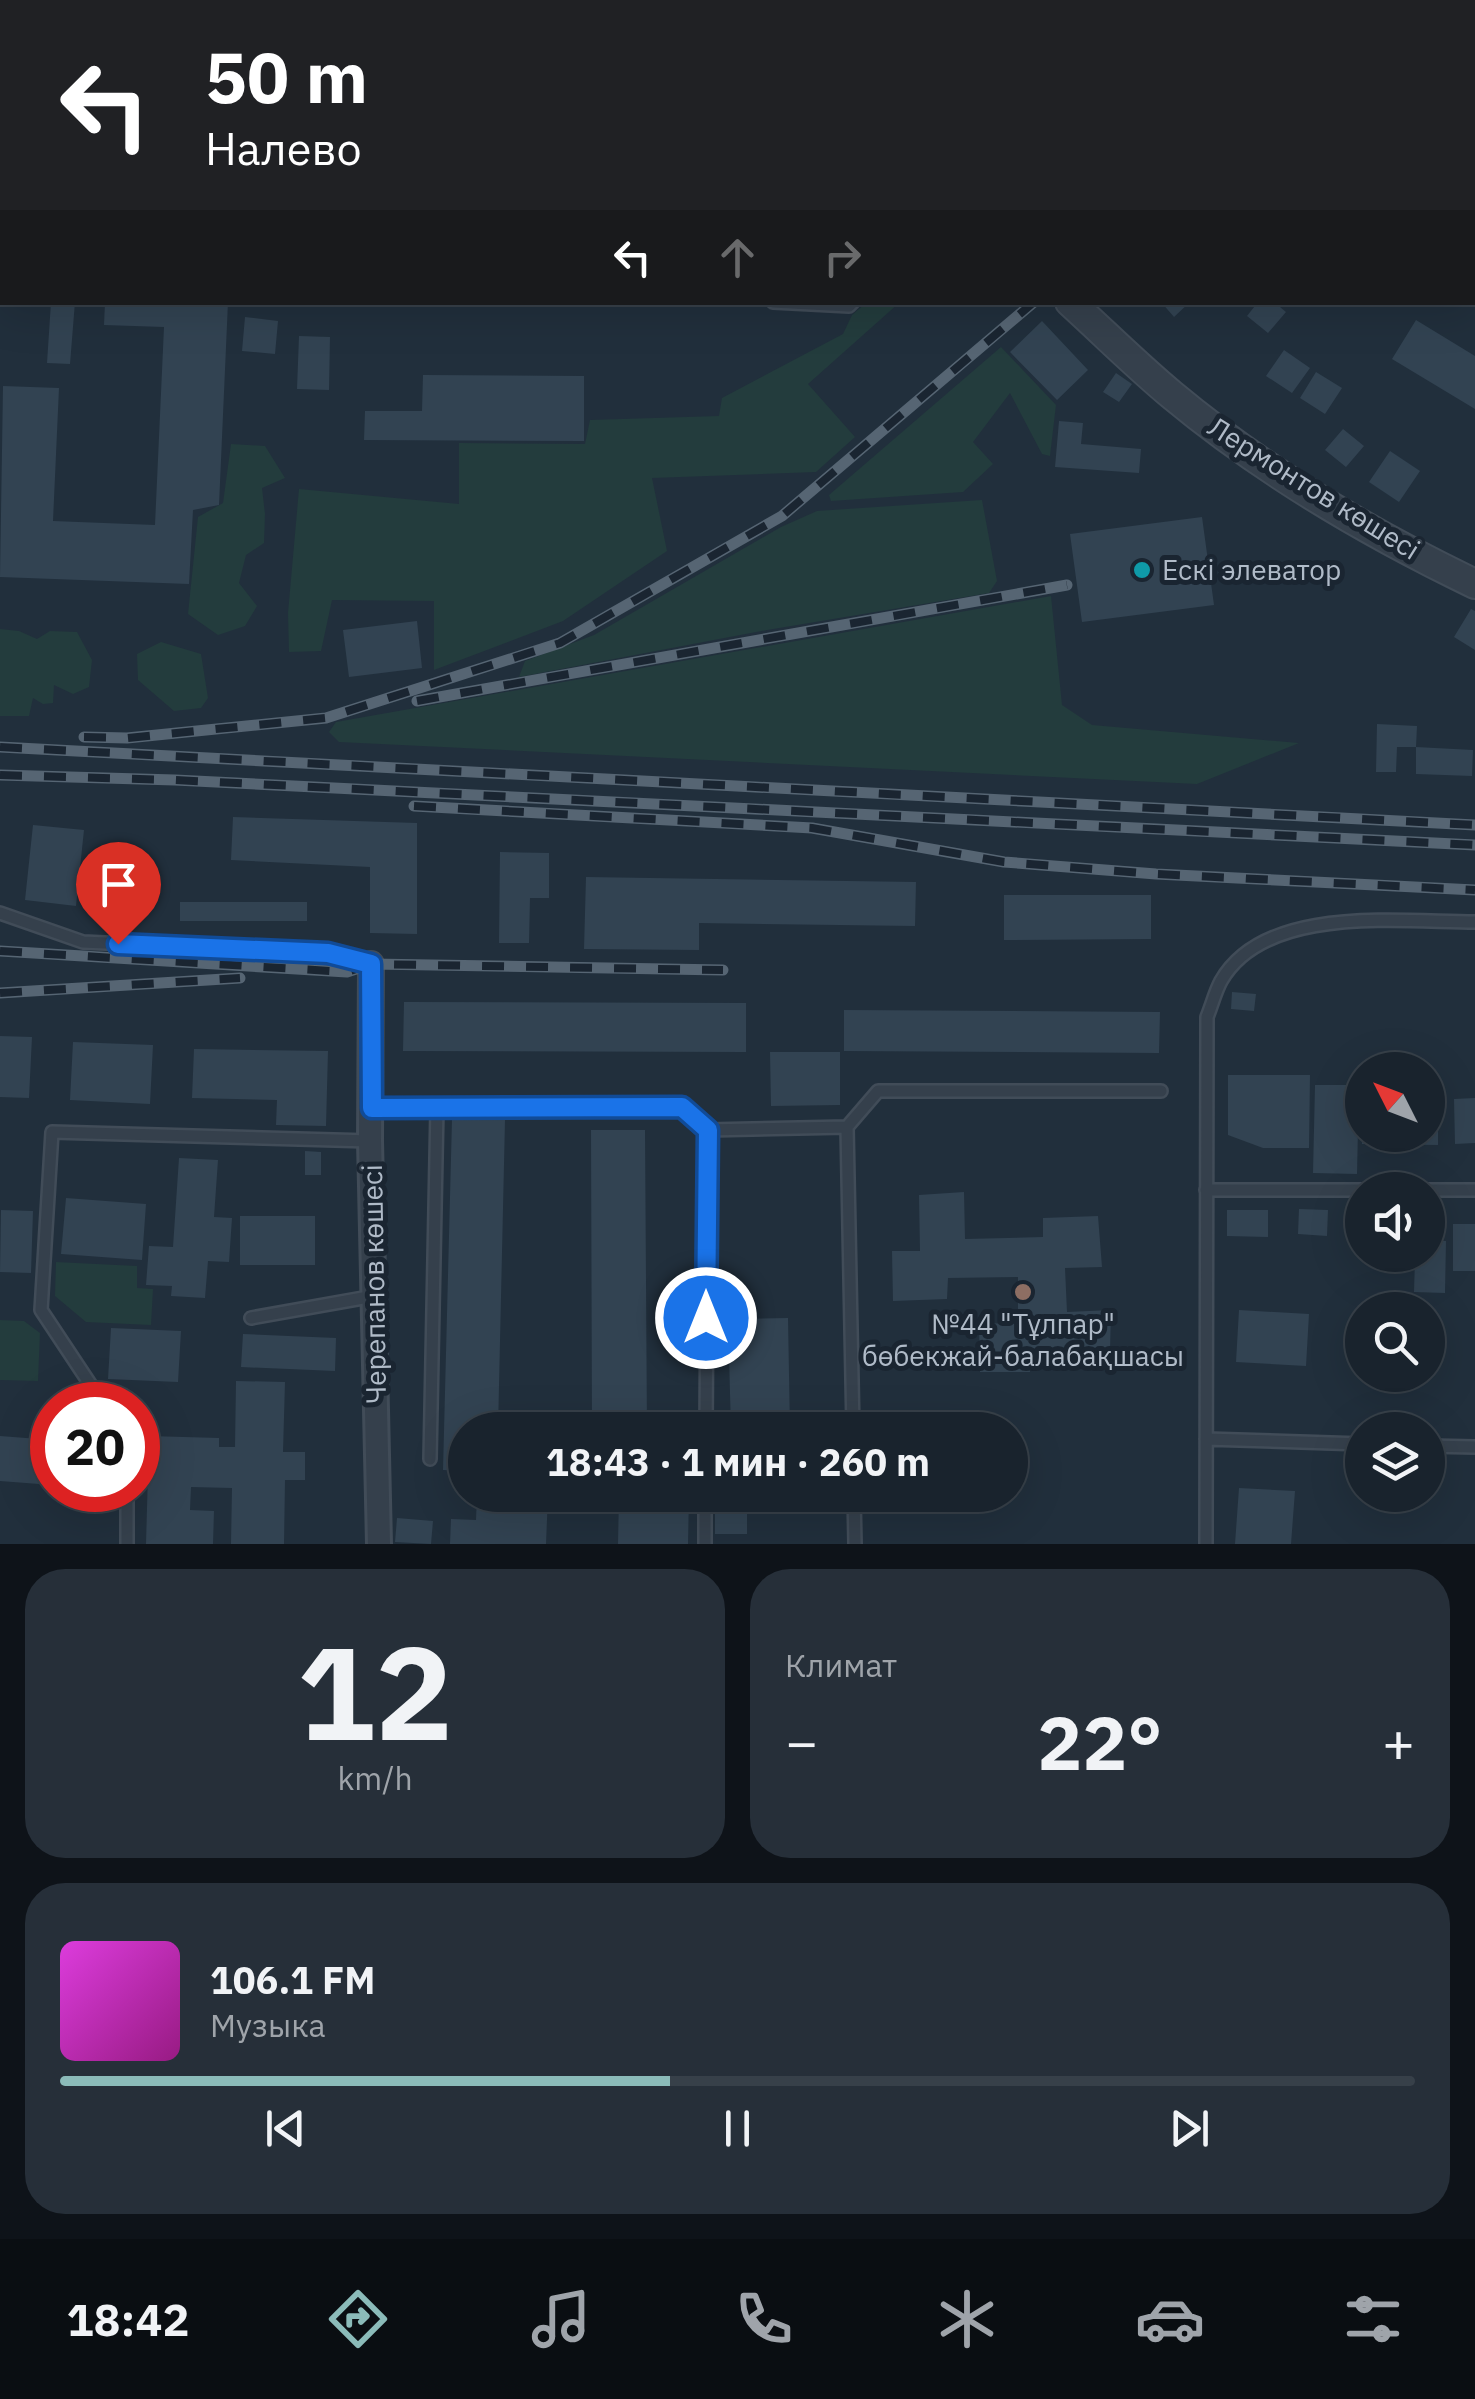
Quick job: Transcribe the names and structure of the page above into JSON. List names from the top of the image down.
{
  "streets": {
    "street": ["Лермонтов көшесі", "Черепанов көшесі"]
  },
  "places": ["Ескі элеватор", "№44 \"Тұлпар\" бөбекжай-балабақшасы"],
  "north": "top left",
  "page": {
    "turn": ["50 m", "Налево"],
    "limit": "20",
    "trip": "18:43 · 1 мин · 260 m",
    "tile": [
      ["12", "km/h"],
      "Климат"
    ],
    "heat": ["−", "22°", "+"],
    "song": ["106.1 FM", "Музыка"],
    "tabs": "18:42"
  }
}
